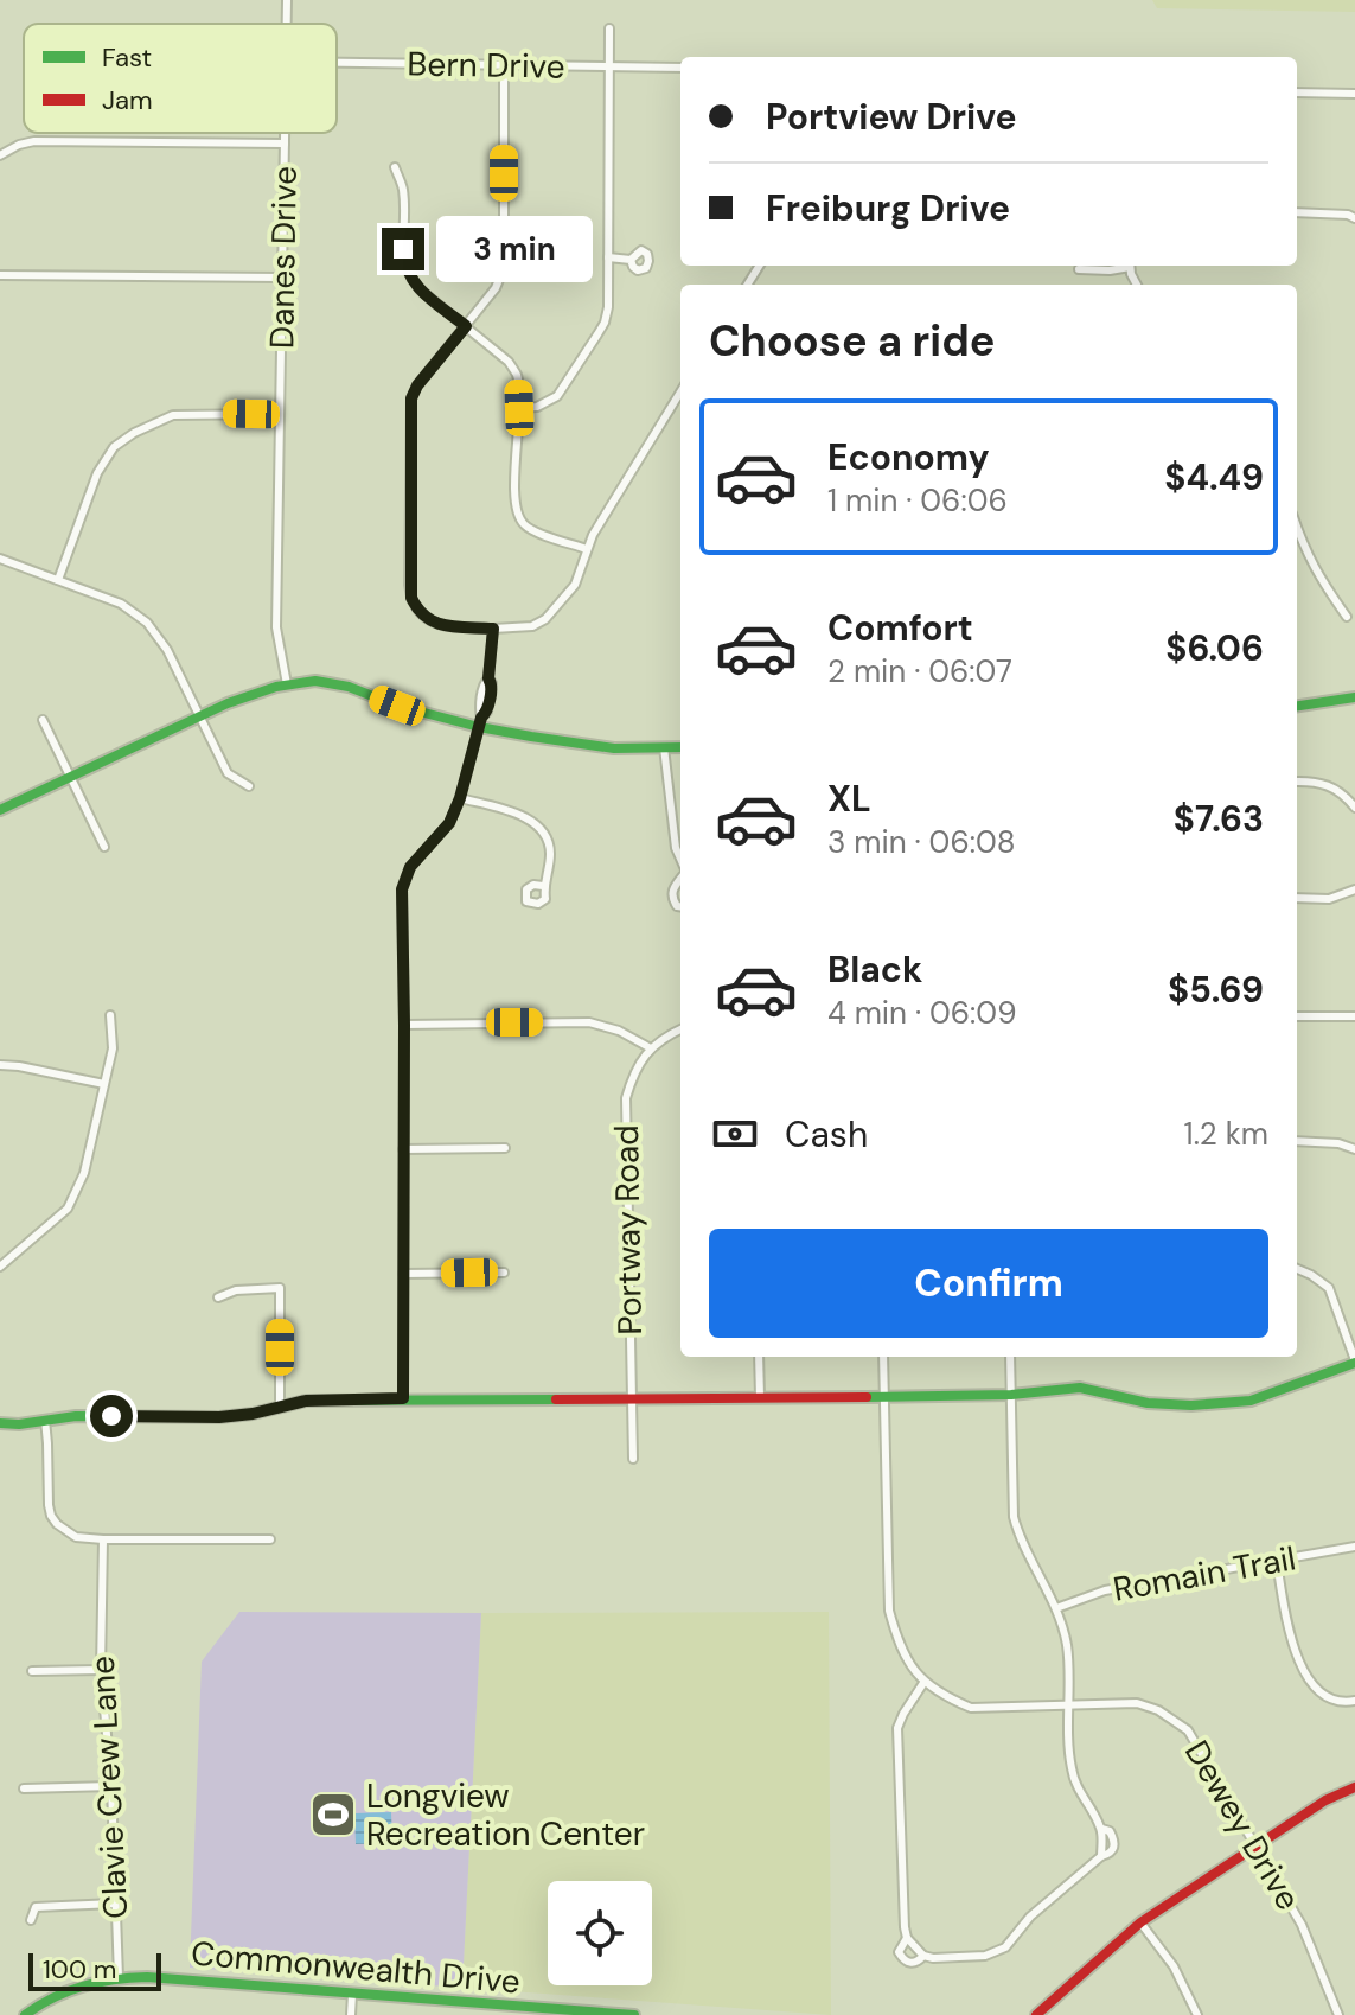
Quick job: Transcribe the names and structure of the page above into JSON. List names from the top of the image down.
{
  "streets": {
    "street": [
      "Bern Drive",
      "Danes Drive",
      "Portway Road",
      "Romain Trail",
      "Clavie Crew Lane",
      "Dewey Drive",
      "Commonwealth Drive"
    ]
  },
  "crossings": [
    ["Clavie Crew Lane", "Commonwealth Drive"]
  ],
  "places": {
    "sports": ["Longview Recreation Center"]
  },
  "legend": ["Fast", "Jam"],
  "scale_bar": "100 m",
  "page": {
    "banner": ["Portview Drive", "Freiburg Drive"],
    "bubble": "3 min",
    "heading": "Choose a ride",
    "list": [
      {
        "name": "Economy",
        "note": "1 min · 06:06",
        "value": "$4.49"
      },
      {
        "name": "Comfort",
        "note": "2 min · 06:07",
        "value": "$6.06"
      },
      {
        "name": "XL",
        "note": "3 min · 06:08",
        "value": "$7.63"
      },
      {
        "name": "Black",
        "note": "4 min · 06:09",
        "value": "$5.69"
      }
    ],
    "pay": ["Cash", "1.2 km"],
    "buttons": "Confirm",
    "scale": "100 m"
  }
}
